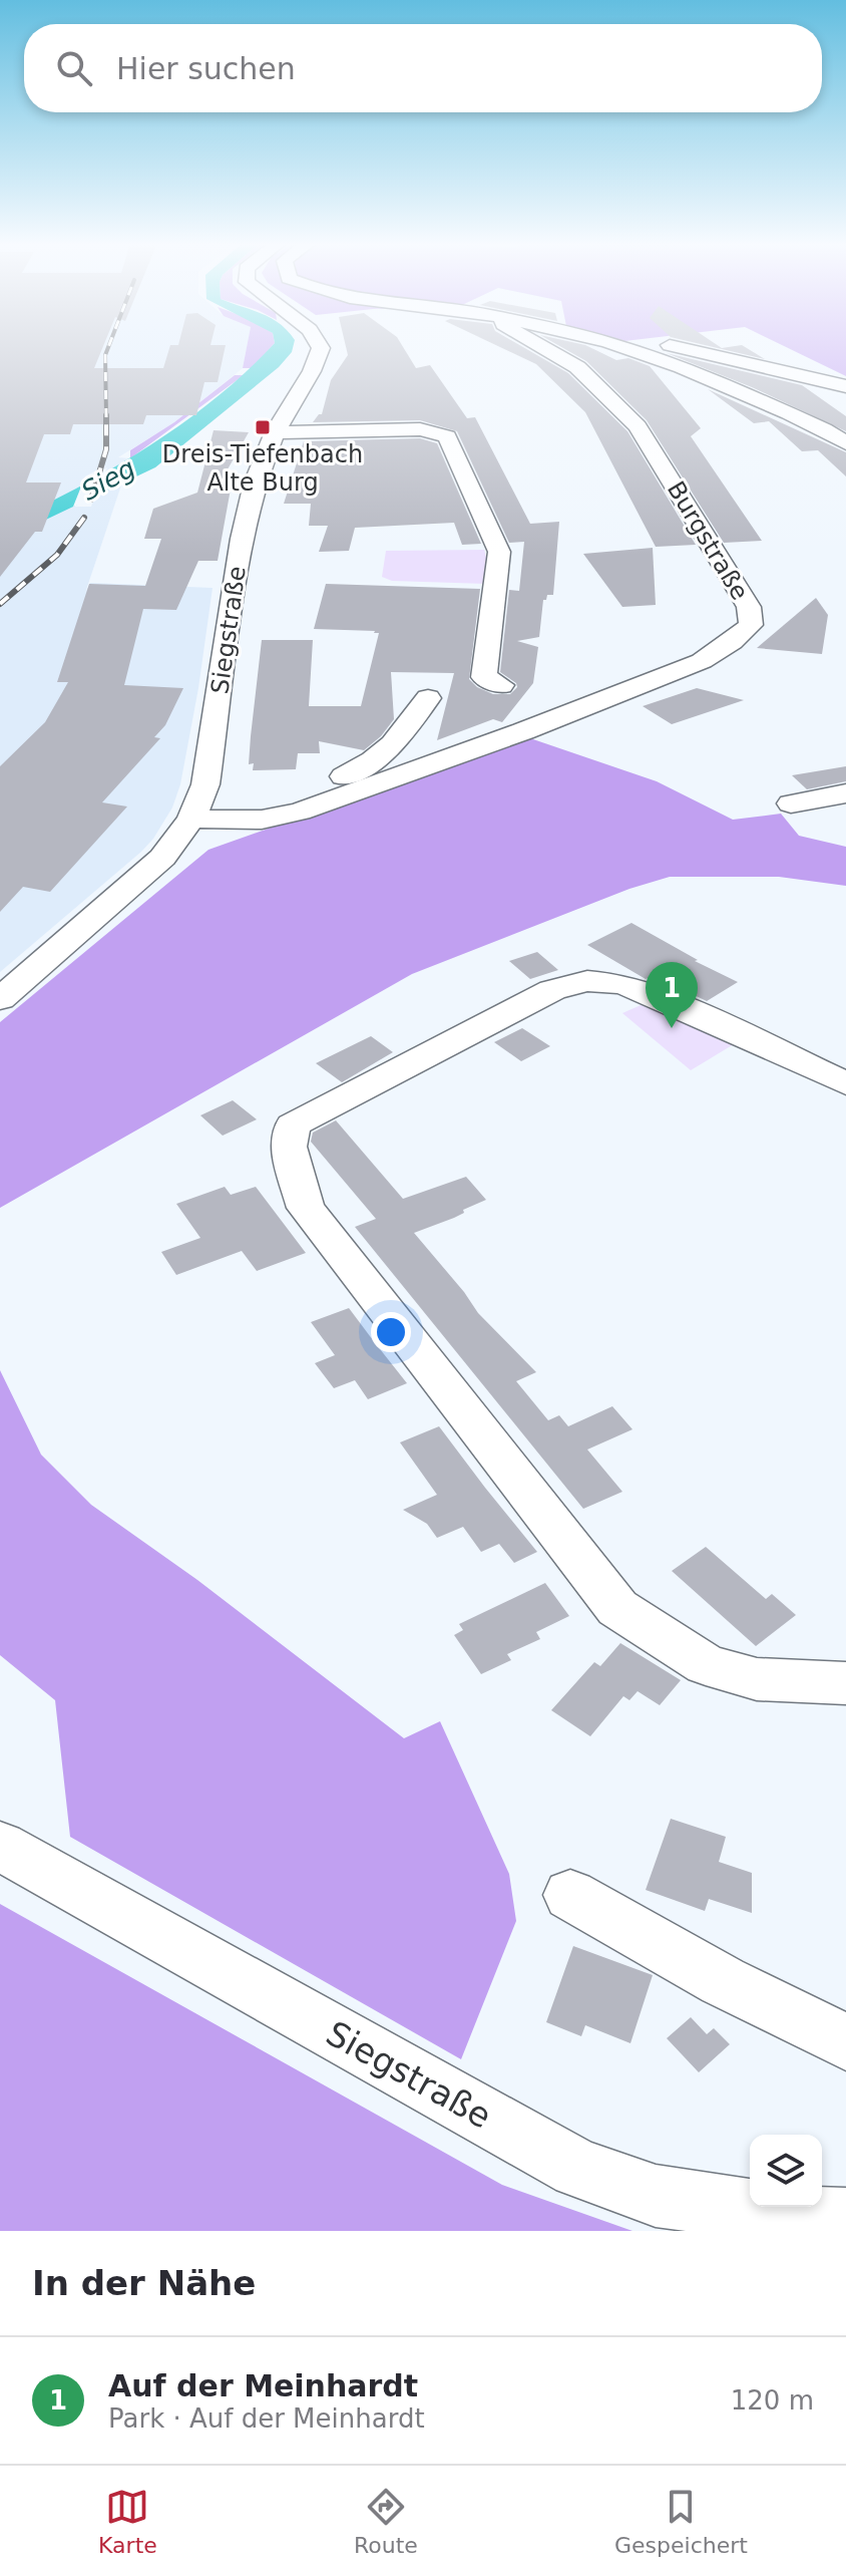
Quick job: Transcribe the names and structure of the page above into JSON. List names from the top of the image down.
{
  "streets": {
    "street": ["Burgstraße", "Siegstraße"]
  },
  "crossings": [
    ["Burgstraße", "Siegstraße"]
  ],
  "water": ["Sieg"],
  "places": {
    "transit": ["Dreis-Tiefenbach Alte Burg"]
  },
  "page": {
    "search": "Hier suchen",
    "pins": "1",
    "heading": "In der Nähe",
    "list": [
      {
        "mark": "1",
        "name": "Auf der Meinhardt",
        "note": "Park · Auf der Meinhardt",
        "value": "120 m"
      }
    ],
    "nav": ["Karte", "Route", "Gespeichert"]
  }
}
